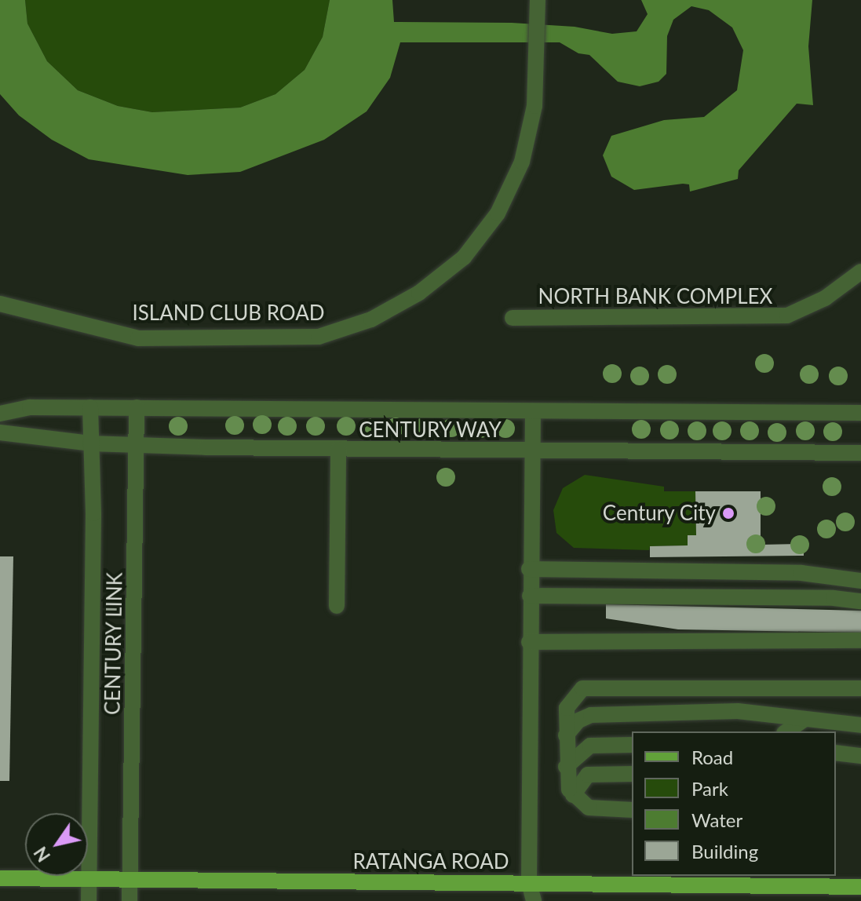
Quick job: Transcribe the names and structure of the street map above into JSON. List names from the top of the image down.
{
  "streets": {
    "main road": ["RATANGA ROAD"],
    "street": [
      "NORTH BANK COMPLEX",
      "ISLAND CLUB ROAD",
      "CENTURY WAY",
      "CENTURY LINK"
    ]
  },
  "crossings": [
    ["CENTURY WAY", "CENTURY LINK"],
    ["CENTURY LINK", "RATANGA ROAD"]
  ],
  "places": ["Century City"],
  "legend": [
    "Road",
    "Park",
    "Water",
    "Building"
  ],
  "north": "bottom left"
}
